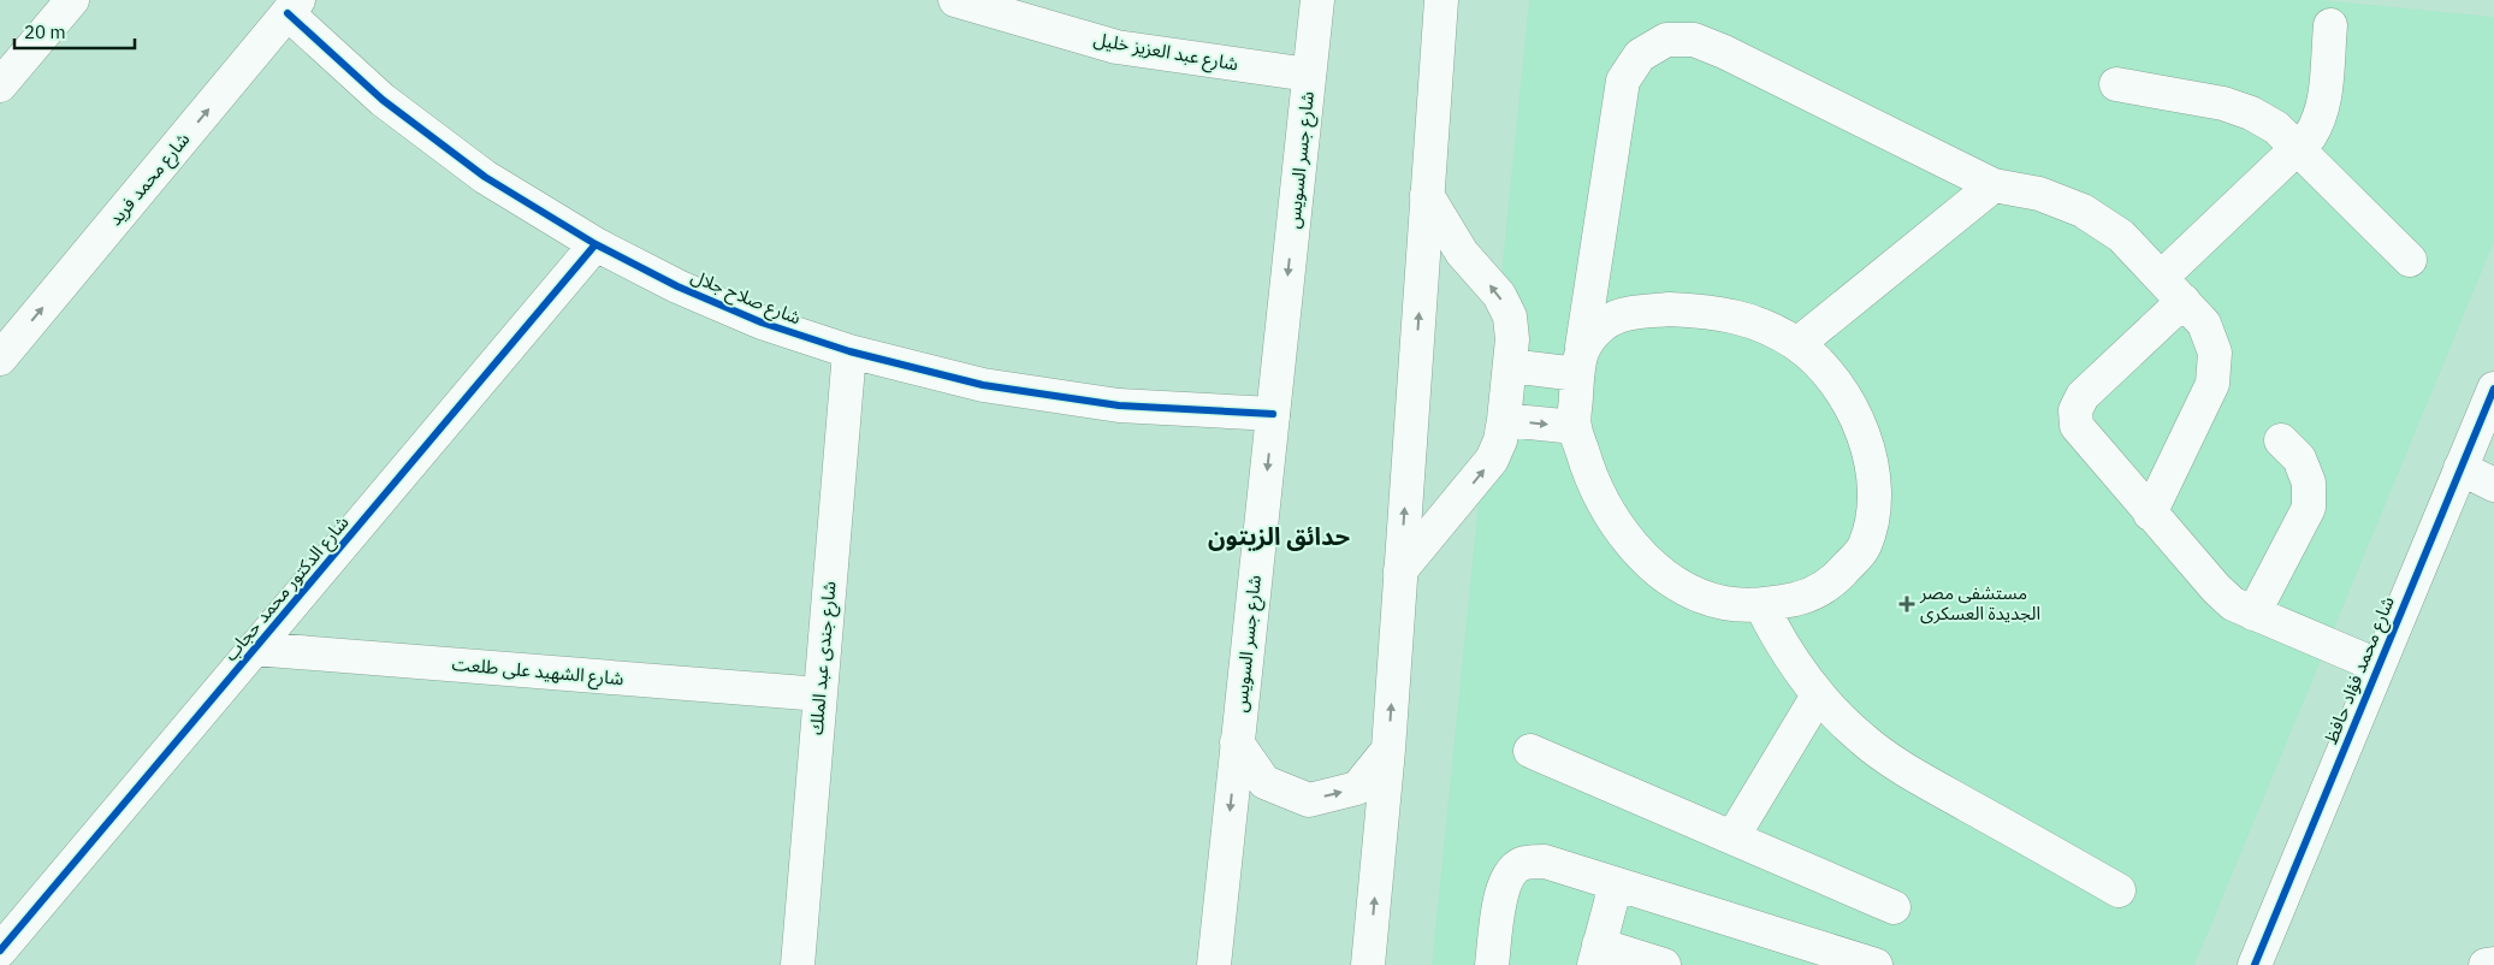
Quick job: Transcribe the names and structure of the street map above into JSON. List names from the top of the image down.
{
  "streets": {
    "street": [
      "شارع عبد العزيز خليل",
      "شارع جسر السويس",
      "شارع محمد فريد",
      "شارع صلاح جلال",
      "شارع الدكتور محمد حجاب",
      "شارع جندى عبد الملك",
      "شارع محمد فؤاد حافظ",
      "شارع الشهيد على طلعت"
    ]
  },
  "crossings": [
    ["شارع عبد العزيز خليل", "شارع جسر السويس"],
    ["شارع جسر السويس", "شارع صلاح جلال"],
    ["شارع محمد فريد", "شارع صلاح جلال"],
    ["شارع صلاح جلال", "شارع الدكتور محمد حجاب"],
    ["شارع صلاح جلال", "شارع جندى عبد الملك"],
    ["شارع الدكتور محمد حجاب", "شارع الشهيد على طلعت"],
    ["شارع جندى عبد الملك", "شارع الشهيد على طلعت"]
  ],
  "one_way": ["شارع محمد فريد"],
  "districts": ["حدائق الزيتون"],
  "places": {
    "health": ["مستشفى مصر الجديدة العسكرى"]
  },
  "scale_bar": "20 m"
}
